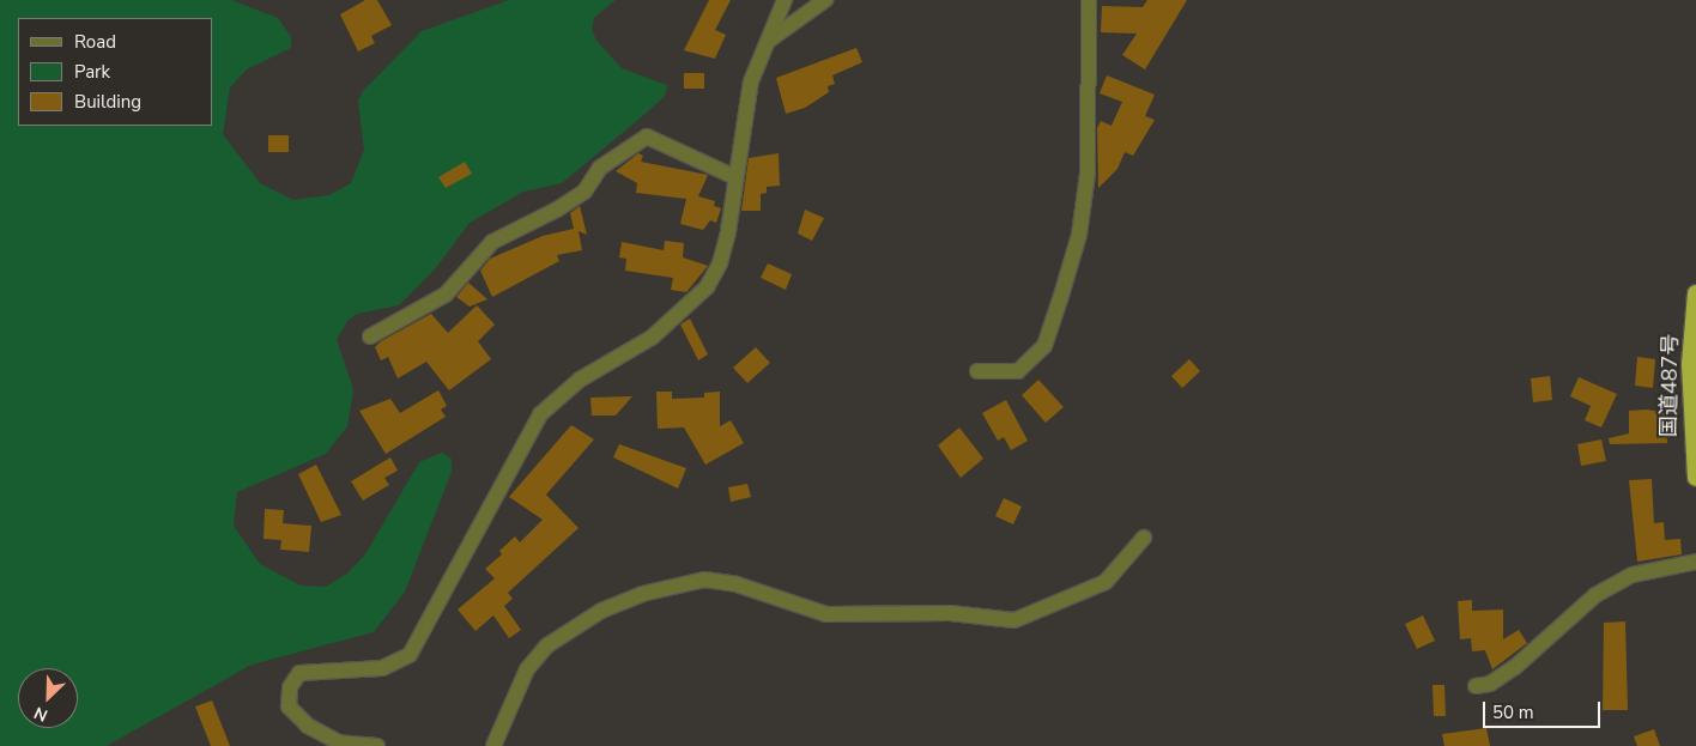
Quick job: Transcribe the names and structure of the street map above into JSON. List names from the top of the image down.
{
  "streets": {
    "highway": ["国道487号"]
  },
  "legend": ["Road", "Park", "Building"],
  "scale_bar": "50 m",
  "north": "bottom left"
}
